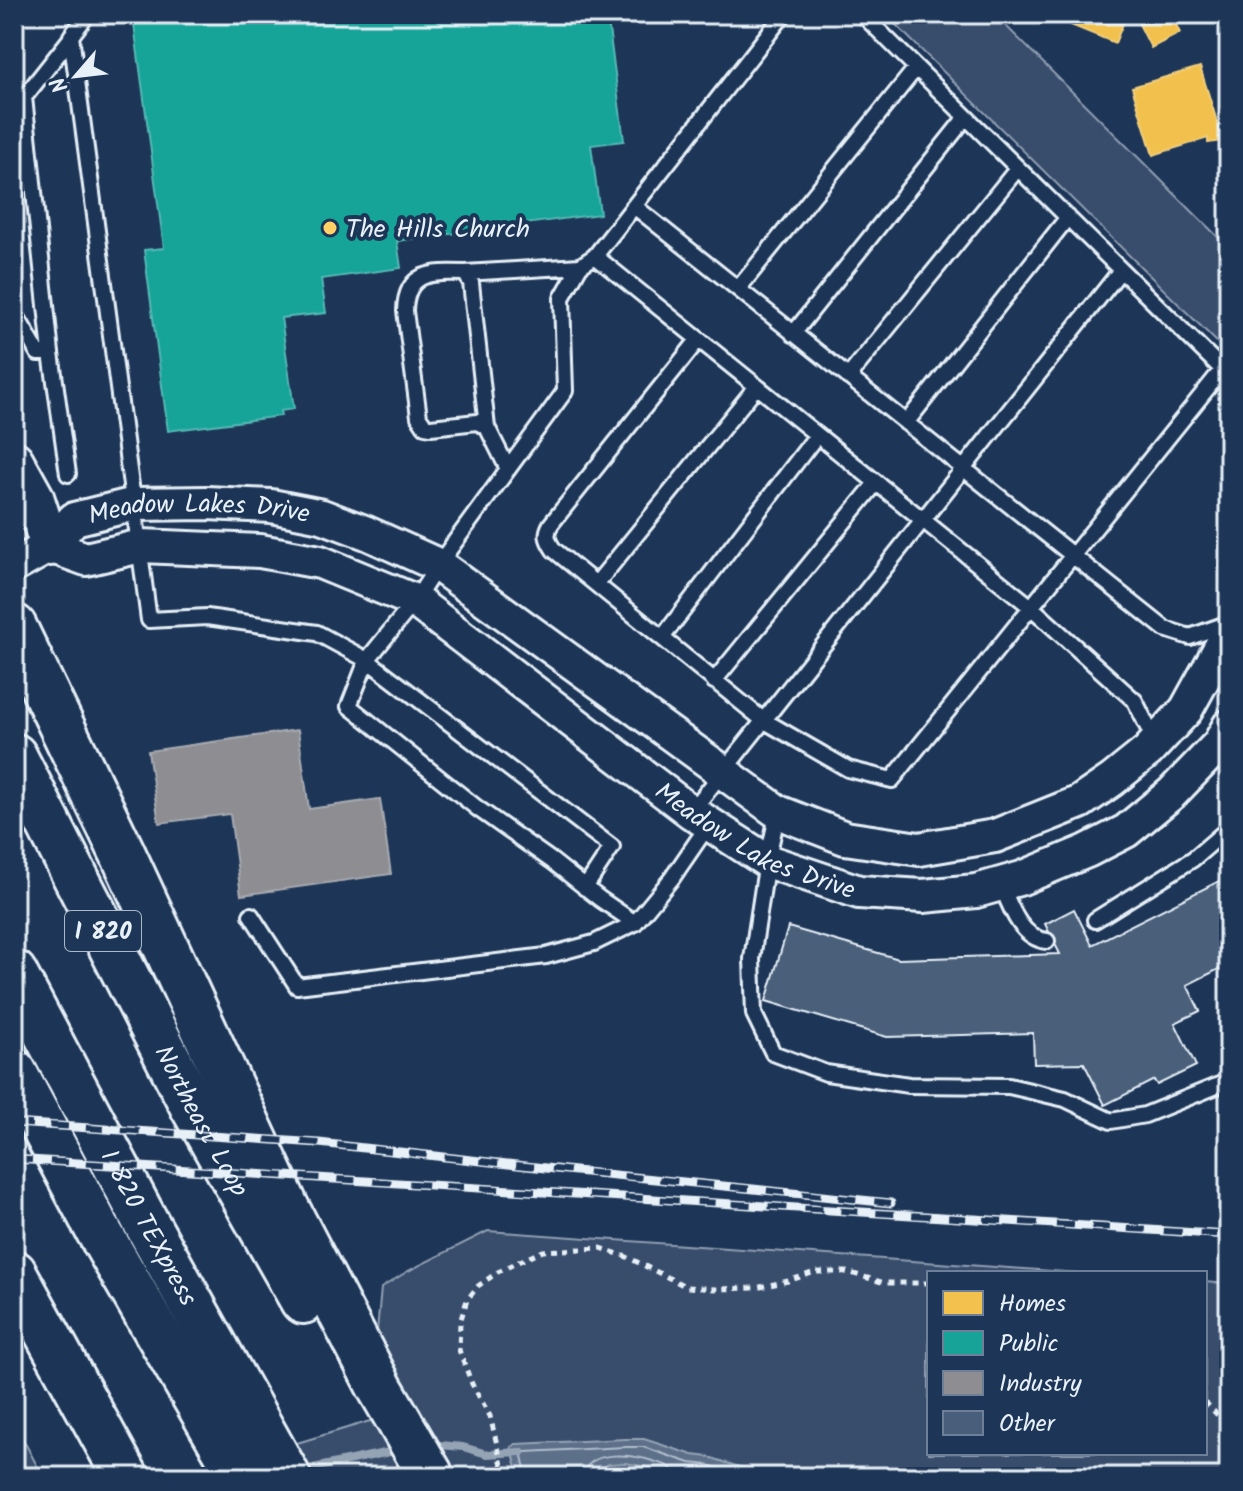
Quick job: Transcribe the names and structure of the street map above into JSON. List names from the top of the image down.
{
  "streets": {
    "highway": ["I 820", "Northeast Loop", "I 820 TEXpress"],
    "street": ["Meadow Lakes Drive"]
  },
  "places": ["The Hills Church"],
  "legend": [
    "Homes",
    "Public",
    "Industry",
    "Other"
  ],
  "north": "bottom left"
}
